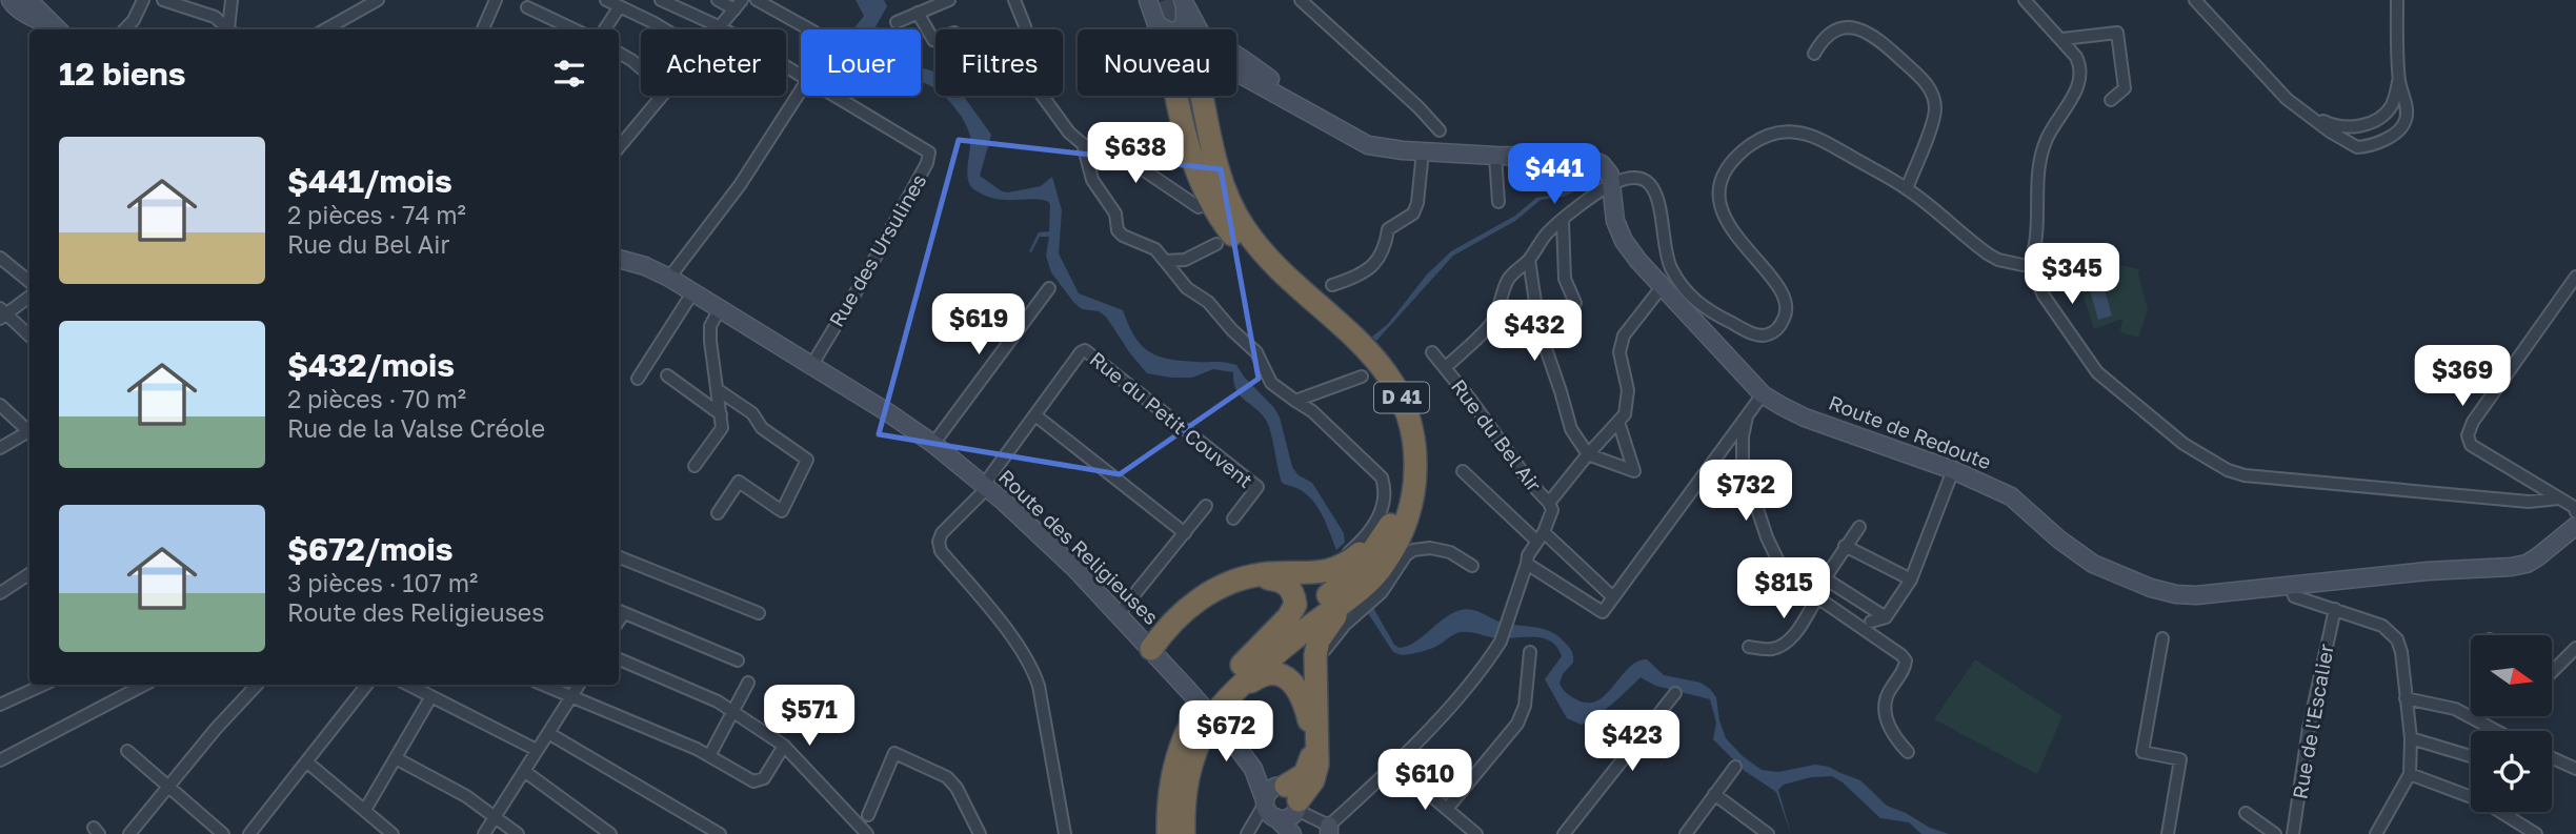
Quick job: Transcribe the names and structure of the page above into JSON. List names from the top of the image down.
{
  "streets": {
    "highway": ["D 41"],
    "main road": ["Route de Redoute", "Route des Religieuses"],
    "street": [
      "Rue des Ursulines",
      "Rue du Petit Couvent",
      "Rue du Bel Air",
      "Rue de l'Escalier"
    ]
  },
  "crossings": [
    ["Rue des Ursulines", "Route des Religieuses"],
    ["D 41", "Route des Religieuses"],
    ["Rue du Petit Couvent", "Route des Religieuses"],
    ["Route de Redoute", "Rue du Bel Air"]
  ],
  "north": "right",
  "page": {
    "chip": [
      "Acheter",
      "Louer",
      "Filtres",
      "Nouveau"
    ],
    "heading": "12 biens",
    "list": [
      {
        "name": "$441/mois",
        "note": "2 pièces · 74 m² · Rue du Bel Air"
      },
      {
        "name": "$432/mois",
        "note": "2 pièces · 70 m² · Rue de la Valse Créole"
      },
      {
        "name": "$672/mois",
        "note": "3 pièces · 107 m² · Route des Religieuses"
      }
    ],
    "price": [
      "$638",
      "$441",
      "$345",
      "$619",
      "$432",
      "$369",
      "$732",
      "$815",
      "$571",
      "$672",
      "$423",
      "$610"
    ]
  }
}
